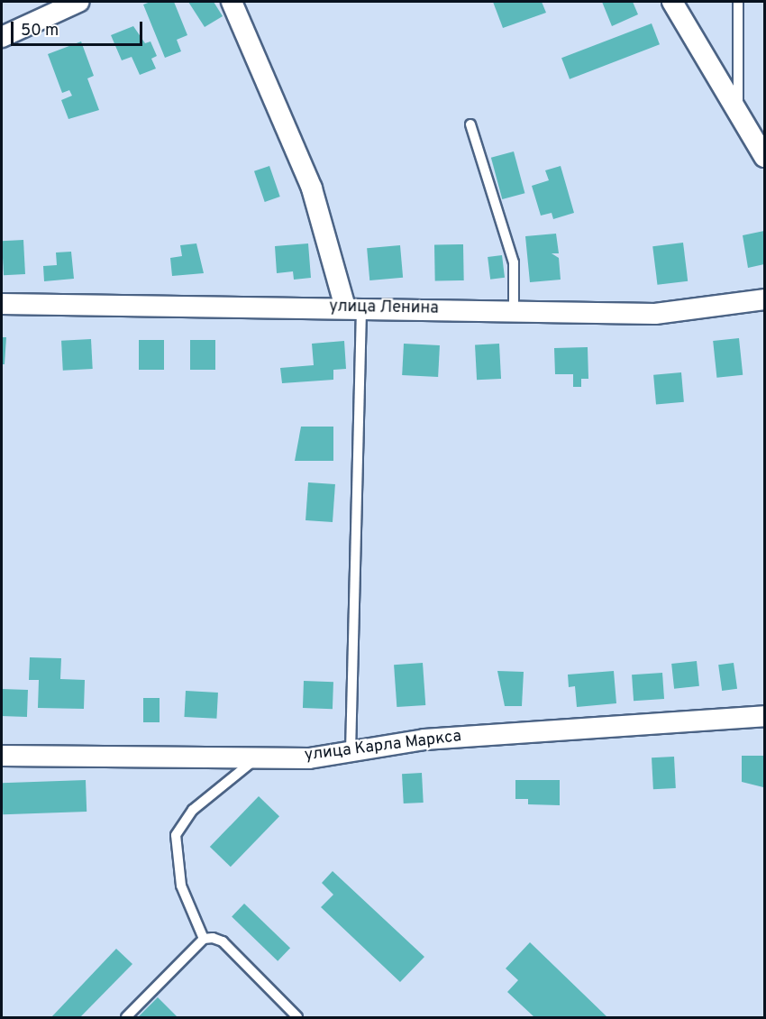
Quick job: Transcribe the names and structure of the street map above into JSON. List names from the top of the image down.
{
  "streets": {
    "street": ["улица Ленина", "улица Карла Маркса"]
  },
  "scale_bar": "50 m"
}
